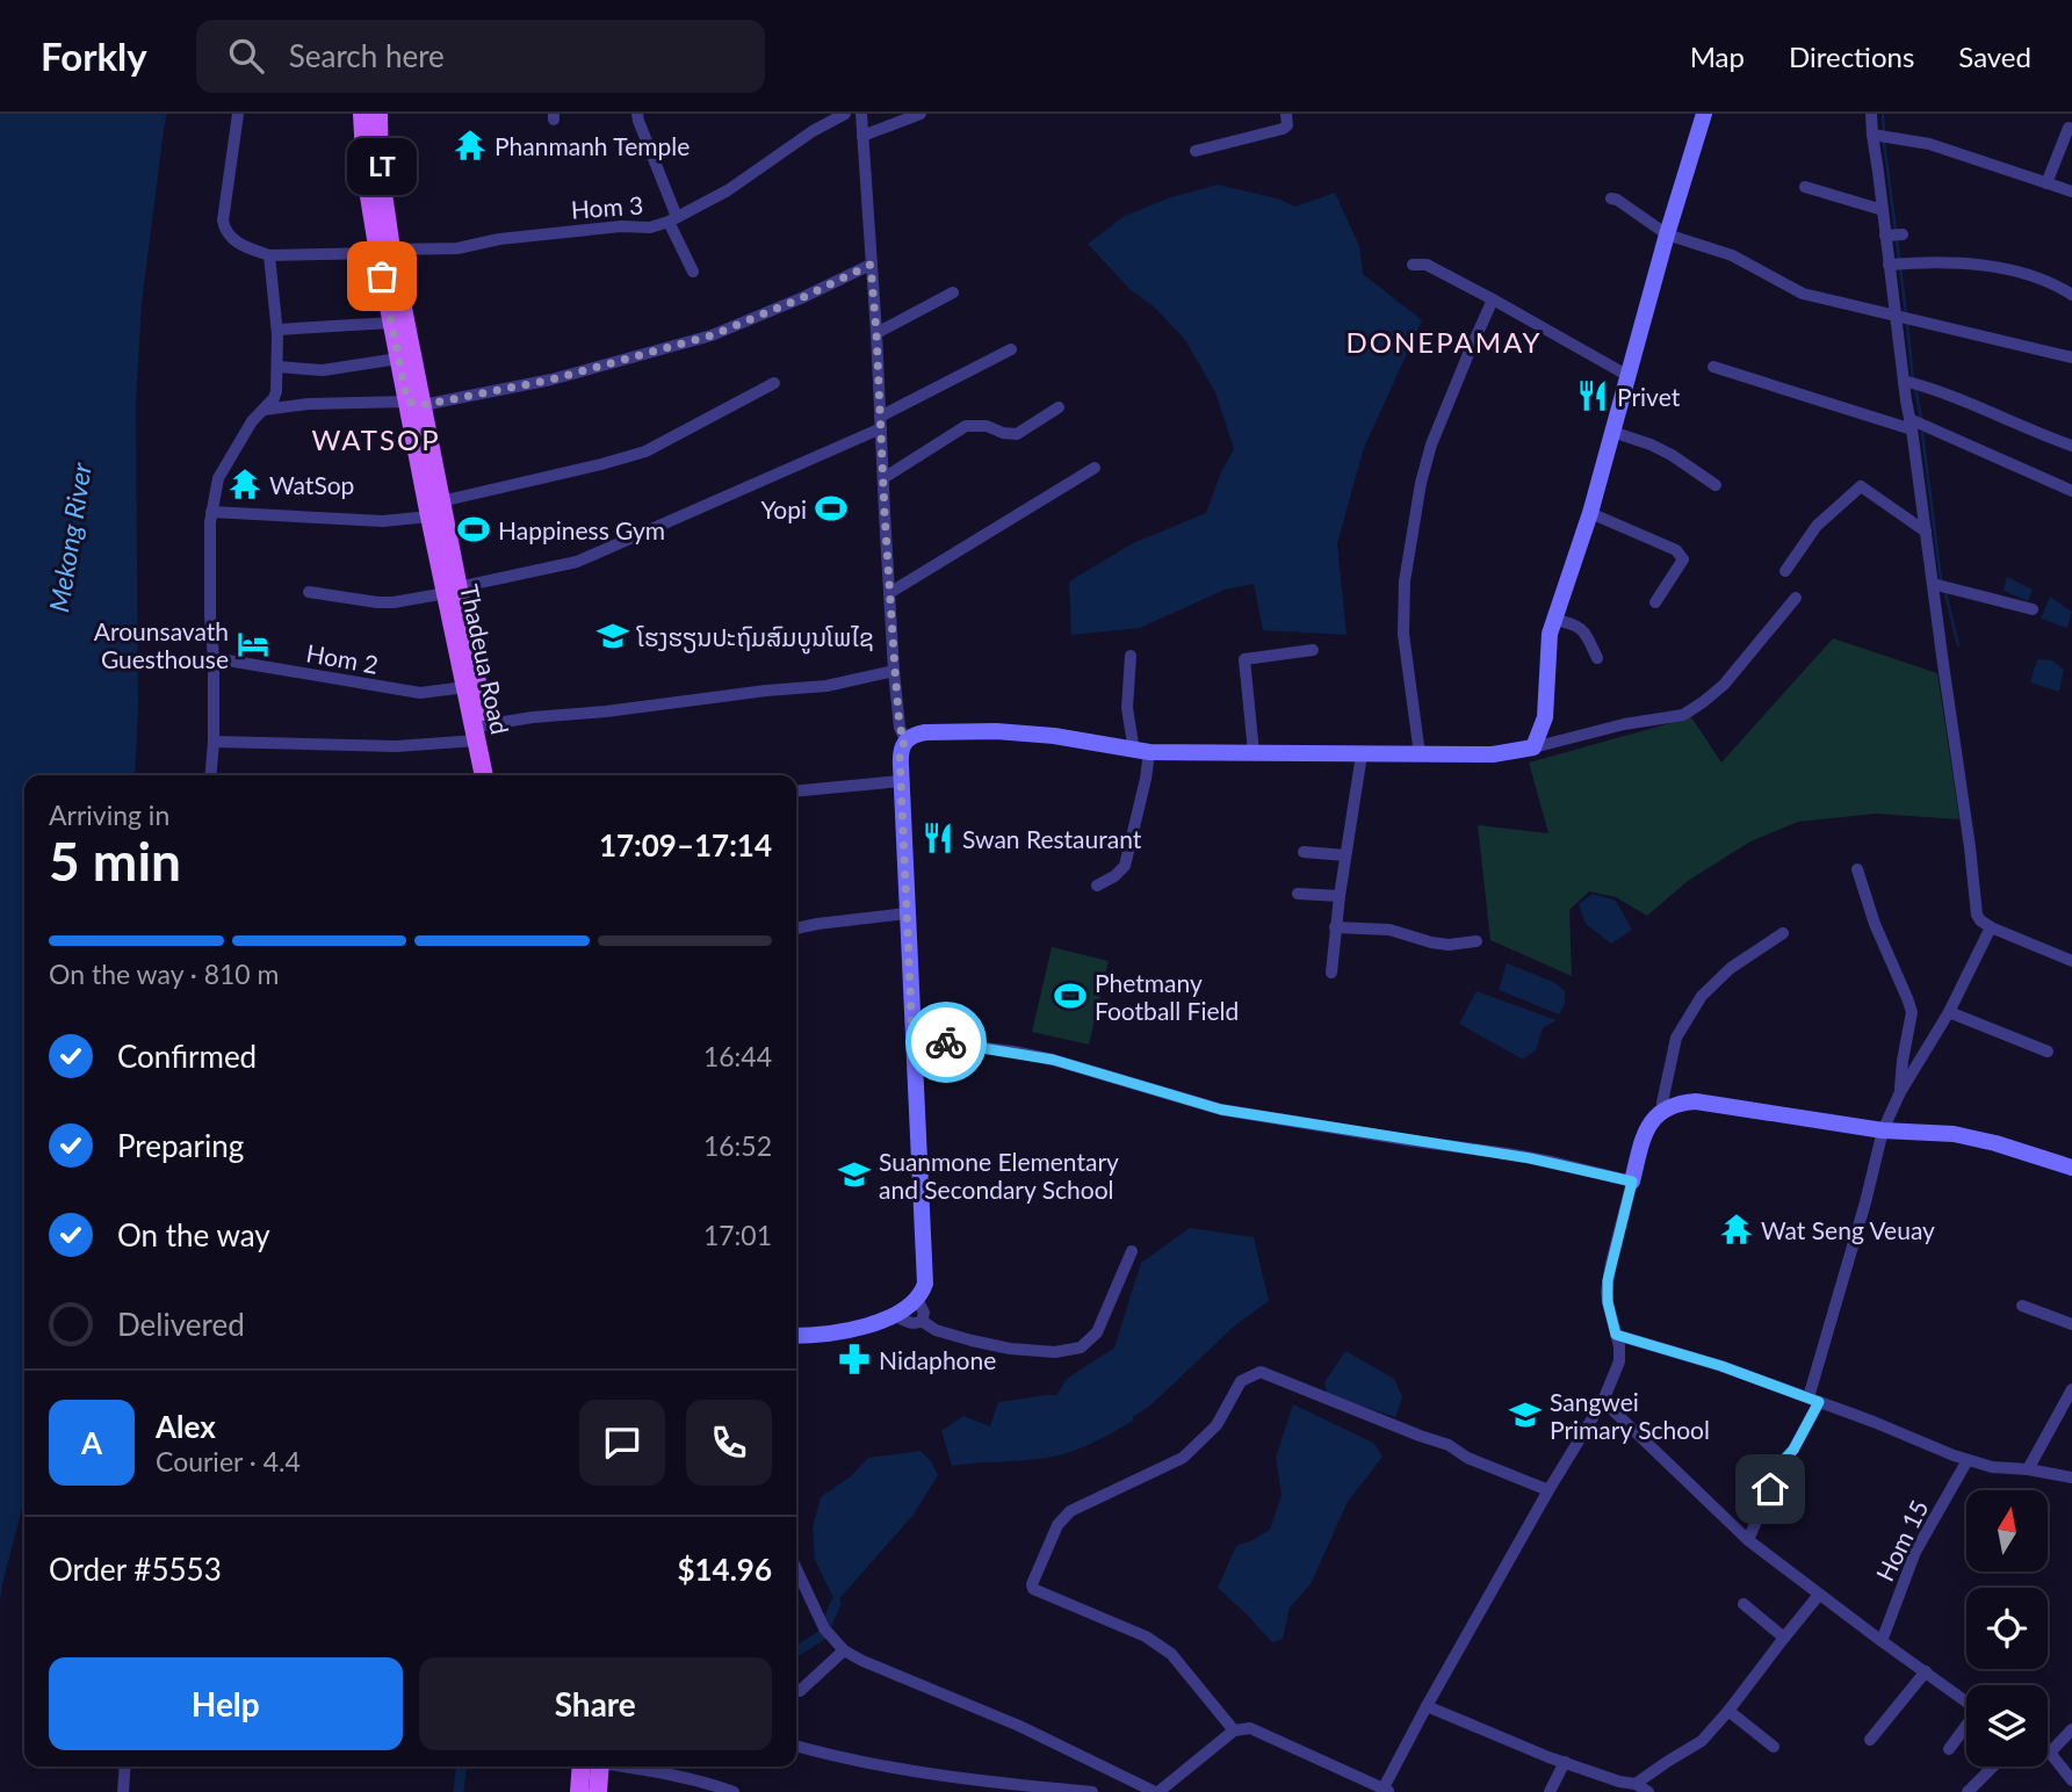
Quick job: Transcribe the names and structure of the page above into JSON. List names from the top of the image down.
{
  "streets": {
    "main road": ["Thadeua Road"],
    "street": ["Hom 3", "Hom 2", "Hom 15"]
  },
  "crossings": [
    ["Hom 3", "Thadeua Road"],
    ["Hom 2", "Thadeua Road"]
  ],
  "districts": ["DONEPAMAY", "WATSOP"],
  "water": ["Mekong River"],
  "places": {
    "temple": ["Phanmanh Temple", "WatSop", "Wat Seng Veuay"],
    "other": ["LT"],
    "restaurant": ["Privet", "Swan Restaurant"],
    "sports": ["Yopi", "Happiness Gym", "Phetmany Football Field"],
    "school or university": ["ໂຮງຮຽນປະຖົມສົມບູນໂພໄຊ", "Suanmone Elementary and Secondary School", "Sangwei Primary School"],
    "hotel": ["Arounsavath Guesthouse"],
    "pharmacy": ["Nidaphone"]
  },
  "north": "top",
  "page": {
    "header": "Forkly",
    "search": "Search here",
    "nav": ["Map", "Directions", "Saved"],
    "bubble": "LT",
    "heading": ["5 min", "Arriving in", "17:09–17:14"],
    "panel": [
      "Alex",
      "Courier · 4.4",
      "Order #5553",
      "$14.96"
    ],
    "bar": "On the way · 810 m",
    "list": [
      ["Confirmed", "16:44"],
      ["Preparing", "16:52"],
      ["On the way", "17:01"],
      "Delivered"
    ],
    "round": "A",
    "buttons": ["Help", "Share"]
  }
}
